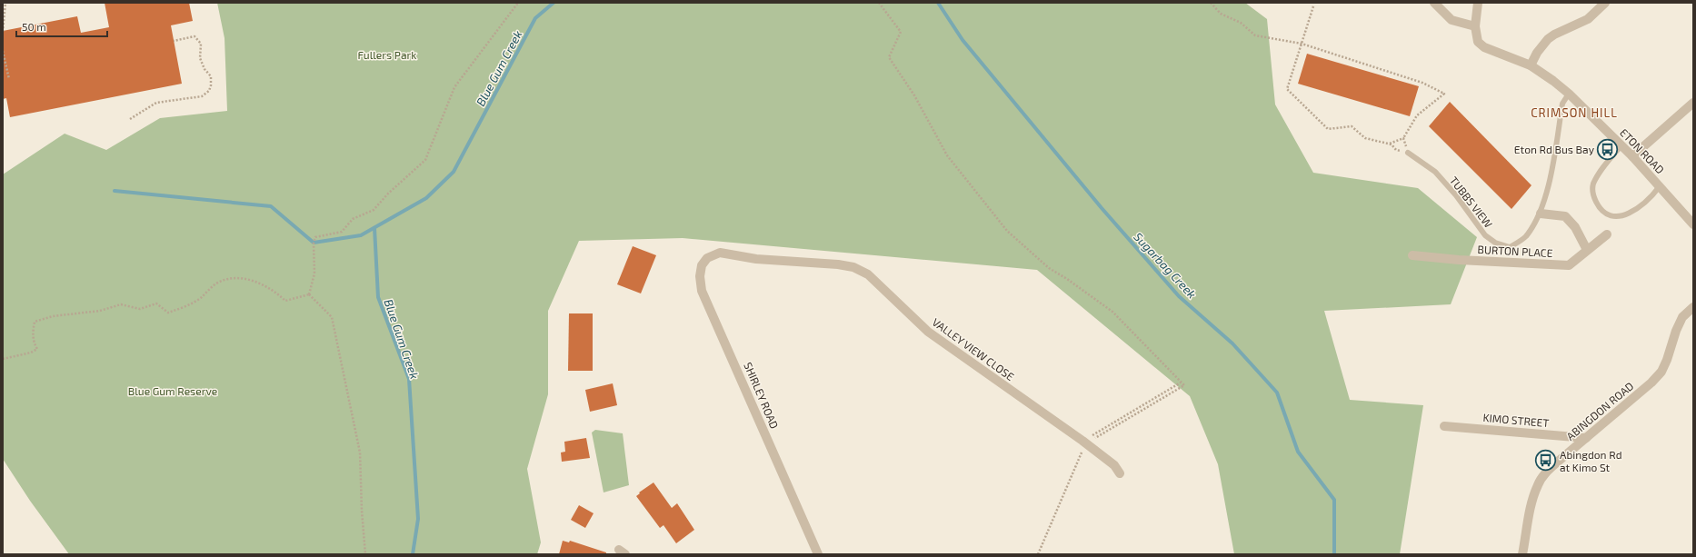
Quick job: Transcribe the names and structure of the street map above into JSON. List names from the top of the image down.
{
  "streets": {
    "street": [
      "ETON ROAD",
      "BURTON PLACE",
      "VALLEY VIEW CLOSE",
      "SHIRLEY ROAD",
      "ABINGDON ROAD",
      "KIMO STREET"
    ],
    "lane": ["TUBBS VIEW"]
  },
  "crossings": [
    ["ETON ROAD", "TUBBS VIEW"],
    ["VALLEY VIEW CLOSE", "SHIRLEY ROAD"],
    ["ABINGDON ROAD", "KIMO STREET"]
  ],
  "districts": ["CRIMSON HILL"],
  "water": ["Blue Gum Creek", "Sugarbag Creek"],
  "parks": ["Fullers Park", "Blue Gum Reserve"],
  "places": {
    "bus stop": ["Eton Rd Bus Bay", "Abingdon Rd at Kimo St"]
  },
  "scale_bar": "50 m"
}
